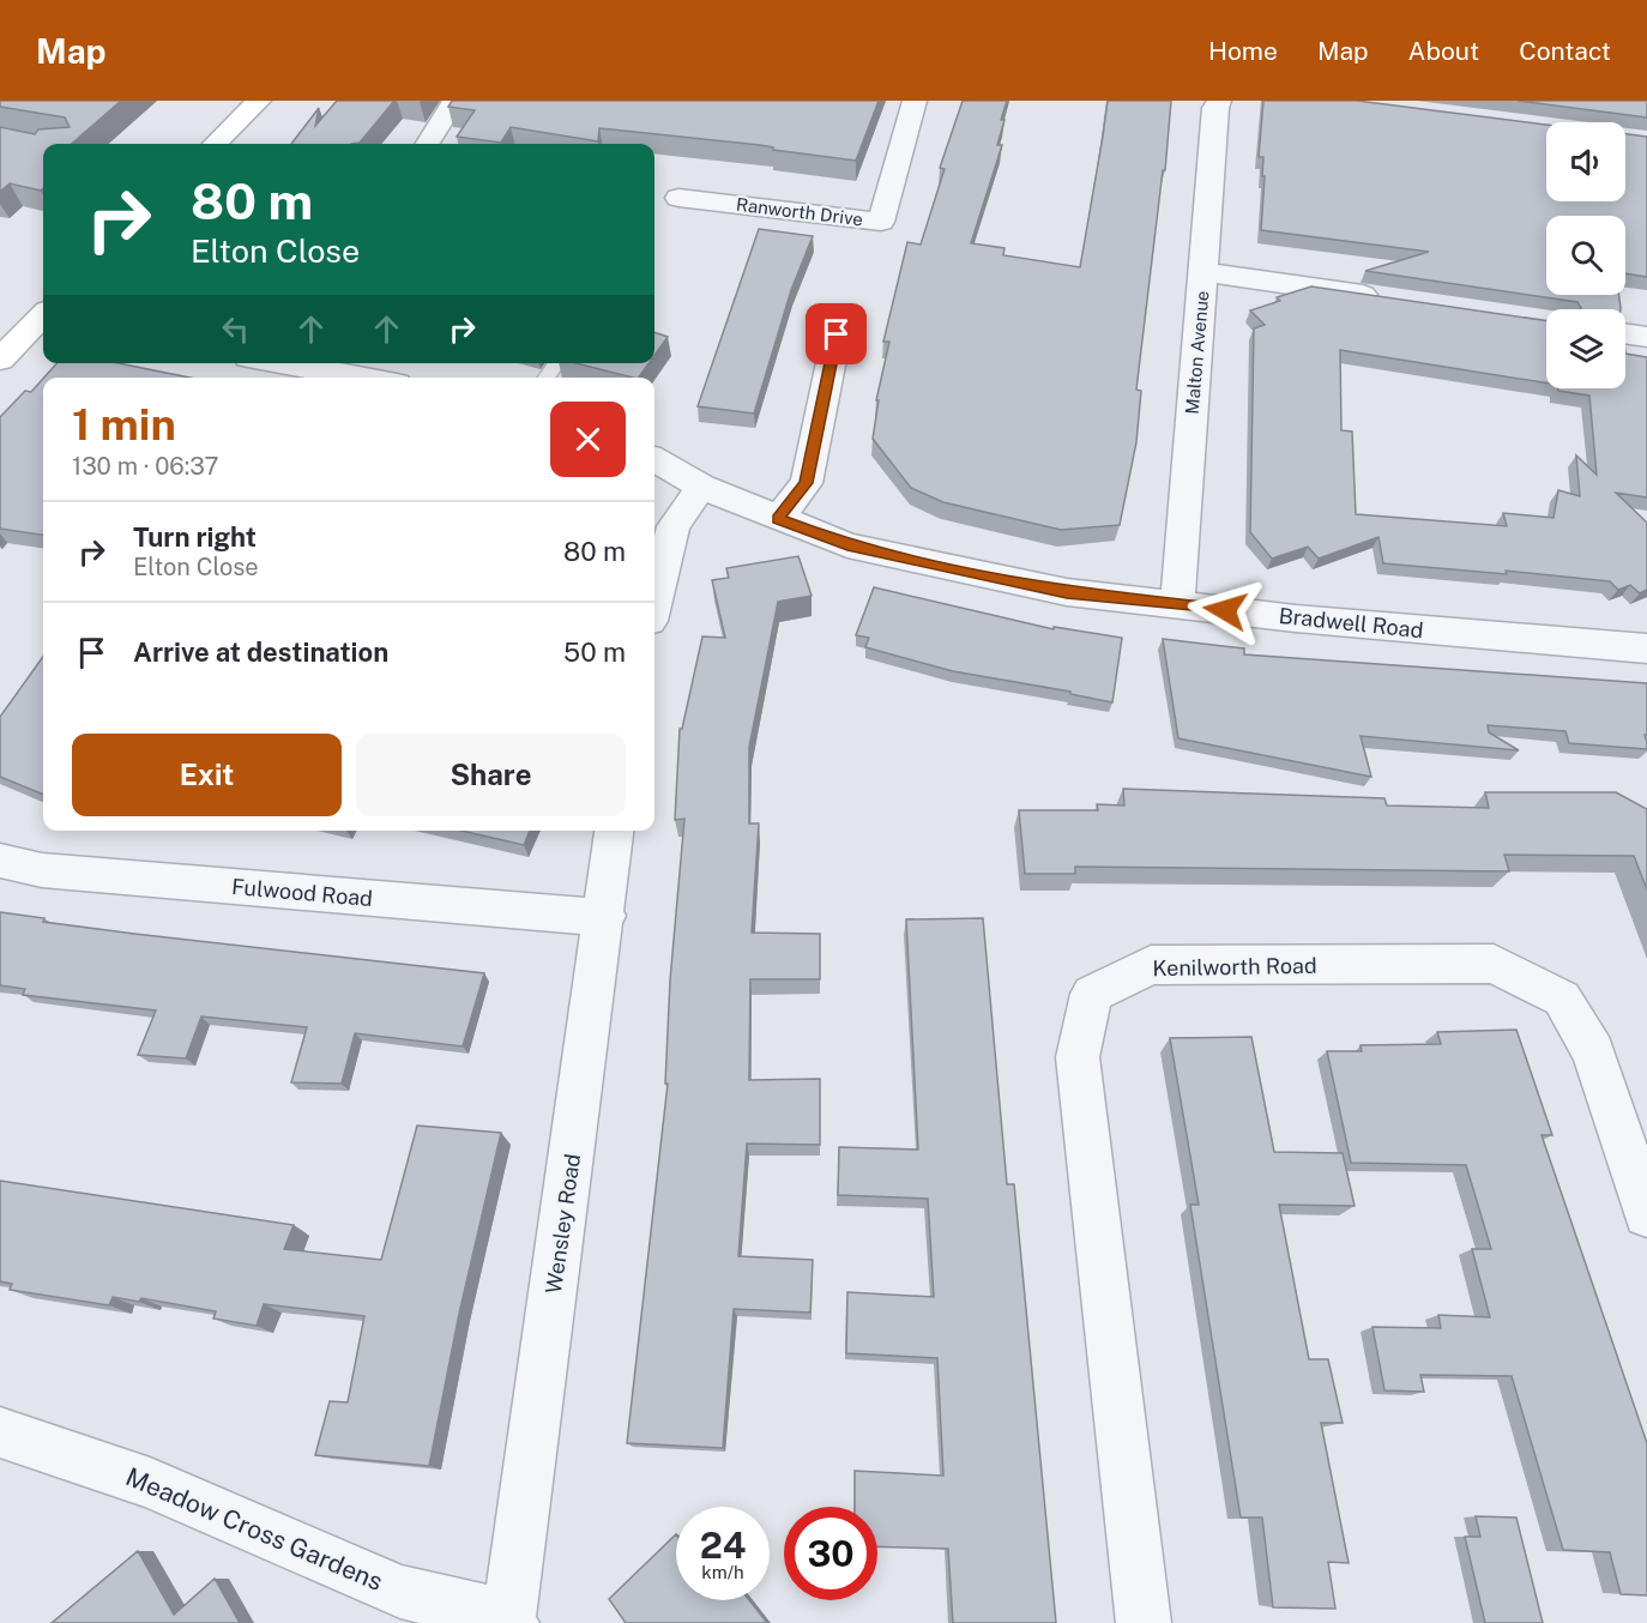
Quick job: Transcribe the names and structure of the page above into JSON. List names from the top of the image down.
{
  "streets": {
    "street": [
      "Ranworth Drive",
      "Malton Avenue",
      "Bradwell Road",
      "Fulwood Road",
      "Kenilworth Road",
      "Wensley Road",
      "Meadow Cross Gardens"
    ]
  },
  "crossings": [
    ["Malton Avenue", "Bradwell Road"],
    ["Fulwood Road", "Wensley Road"],
    ["Wensley Road", "Meadow Cross Gardens"]
  ],
  "page": {
    "header": "Map",
    "nav": [
      "Home",
      "Map",
      "About",
      "Contact"
    ],
    "turn": ["80 m", "Elton Close"],
    "heading": ["1 min", "130 m · 06:37"],
    "list": [
      {
        "name": "Turn right",
        "note": "Elton Close",
        "value": "80 m"
      },
      {
        "name": "Arrive at destination",
        "value": "50 m"
      }
    ],
    "buttons": ["Exit", "Share"],
    "speed": "24 km/h",
    "limit": "30"
  }
}
